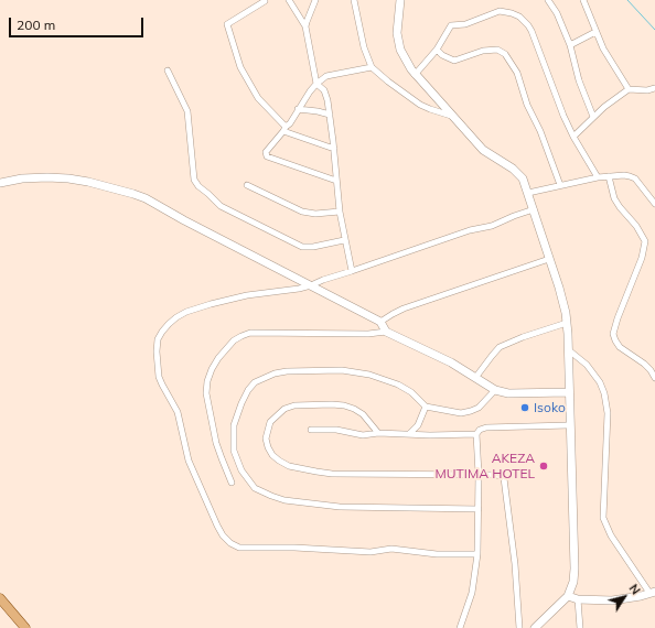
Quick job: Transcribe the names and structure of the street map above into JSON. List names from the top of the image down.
{
  "places": ["Isoko", "AKEZA MUTIMA HOTEL"],
  "scale_bar": "200 m",
  "north": "top right"
}
